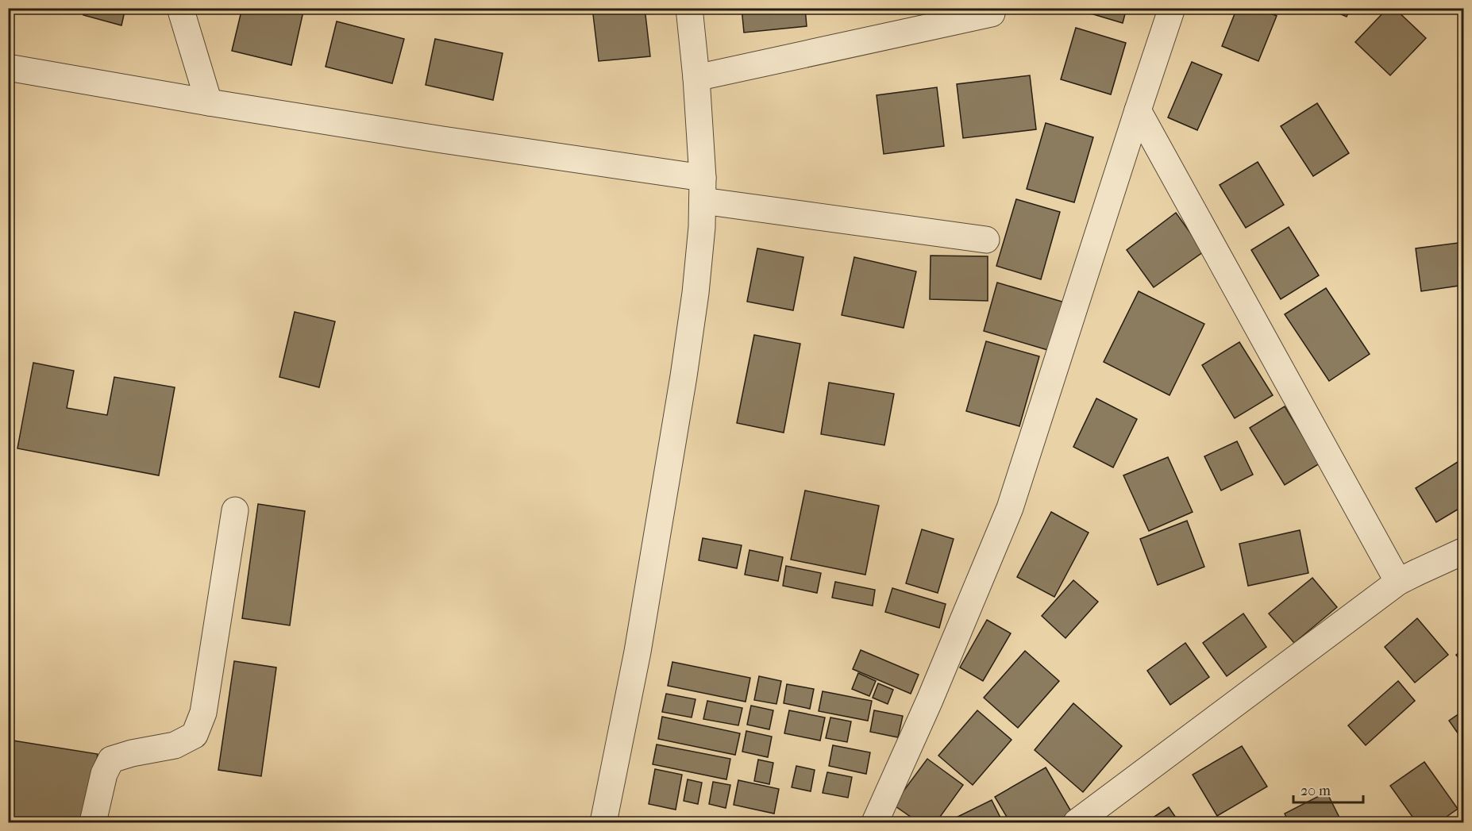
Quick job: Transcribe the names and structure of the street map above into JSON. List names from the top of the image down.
{
  "scale_bar": "20 m"
}
